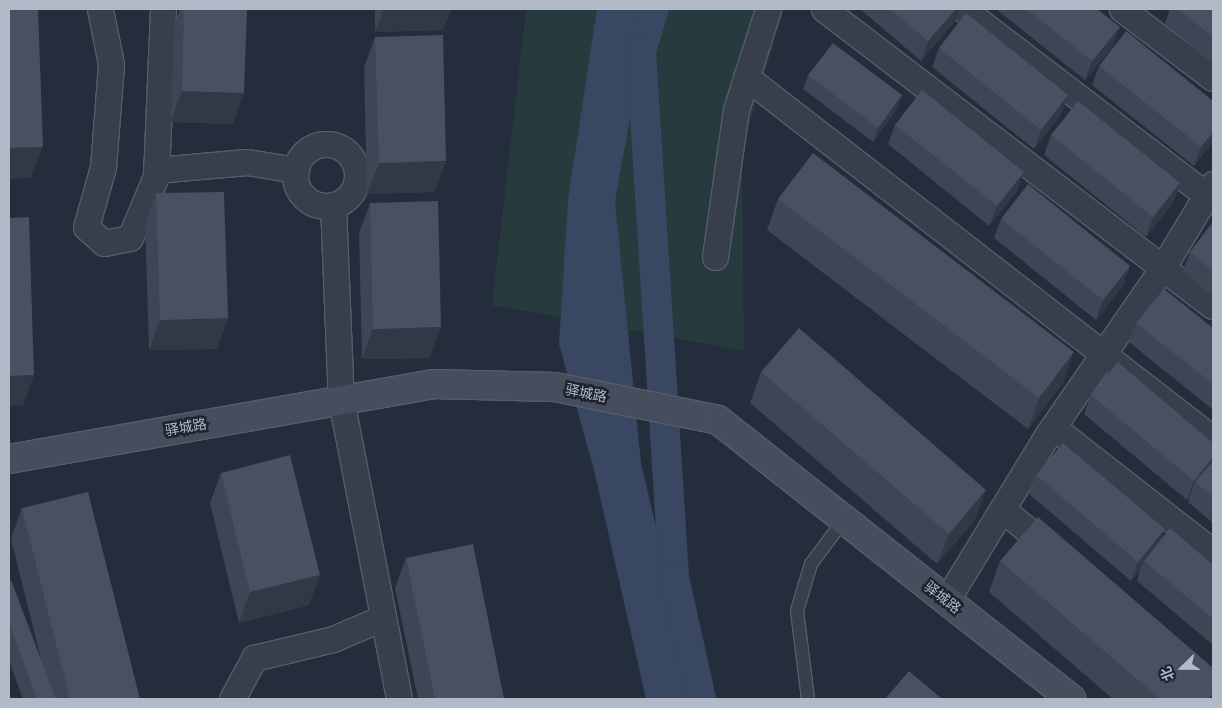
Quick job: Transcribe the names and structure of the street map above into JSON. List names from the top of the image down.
{
  "streets": {
    "street": ["驿城路"]
  },
  "north": "left"
}
